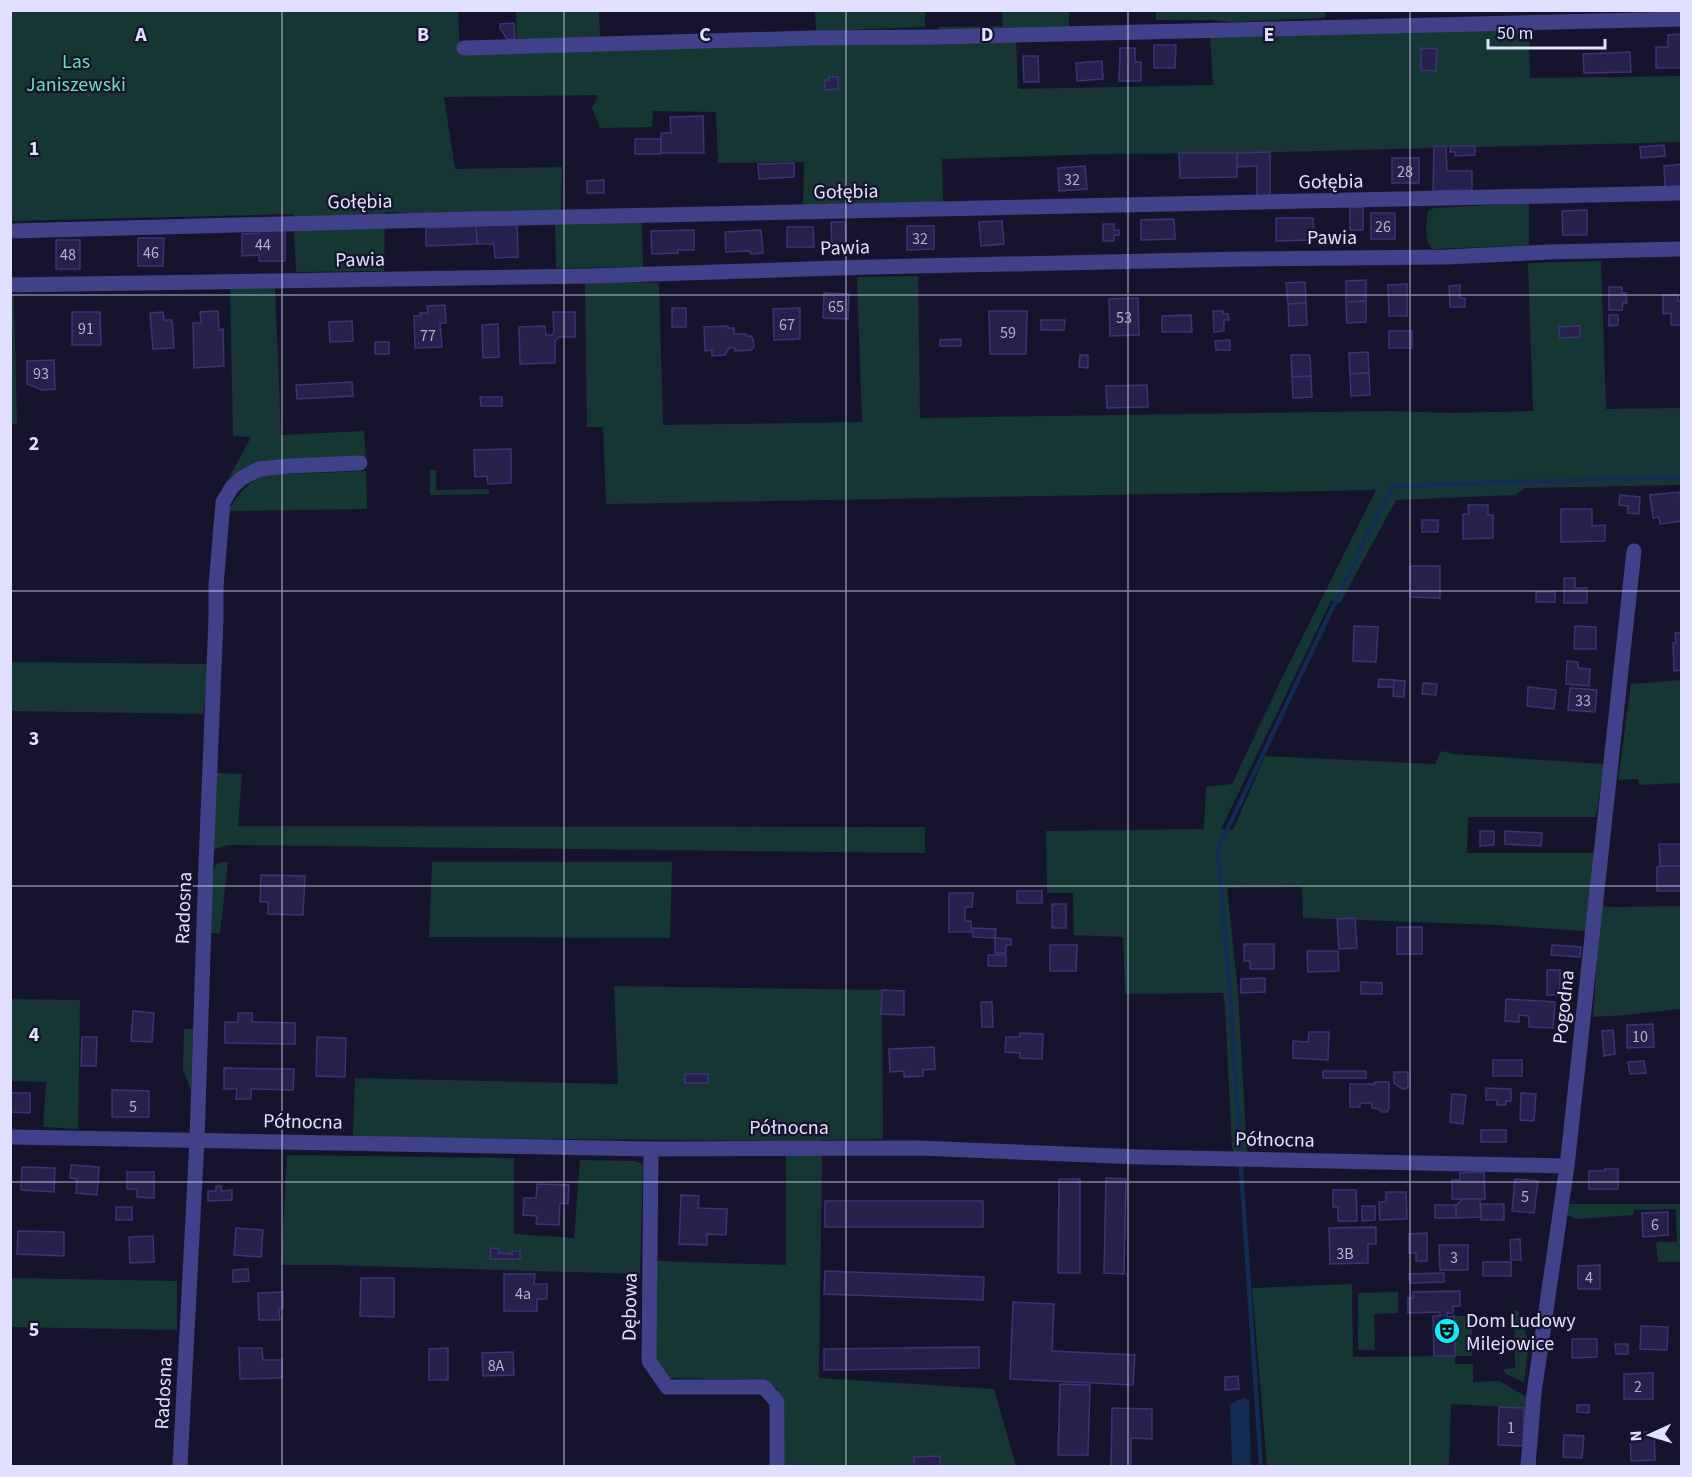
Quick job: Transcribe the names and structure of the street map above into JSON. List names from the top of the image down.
{
  "streets": {
    "street": [
      "Gołębia",
      "Pawia",
      "Radosna",
      "Pogodna",
      "Północna",
      "Dębowa"
    ]
  },
  "crossings": [
    ["Radosna", "Północna"],
    ["Pogodna", "Północna"],
    ["Północna", "Dębowa"]
  ],
  "parks": ["Las Janiszewski"],
  "places": {
    "theatre": ["Dom Ludowy Milejowice"]
  },
  "house_numbers": [
    "28",
    "32",
    "26",
    "32",
    "44",
    "46",
    "48",
    "65",
    "53",
    "67",
    "91",
    "59",
    "77",
    "93",
    "33",
    "10",
    "5",
    "5",
    "6",
    "3B",
    "3",
    "4",
    "4a",
    "8A",
    "2",
    "1"
  ],
  "scale_bar": "50 m",
  "north": "left",
  "grid": {
    "columns": [
      "A",
      "B",
      "C",
      "D",
      "E"
    ],
    "rows": [
      "1",
      "2",
      "3",
      "4",
      "5"
    ]
  }
}
